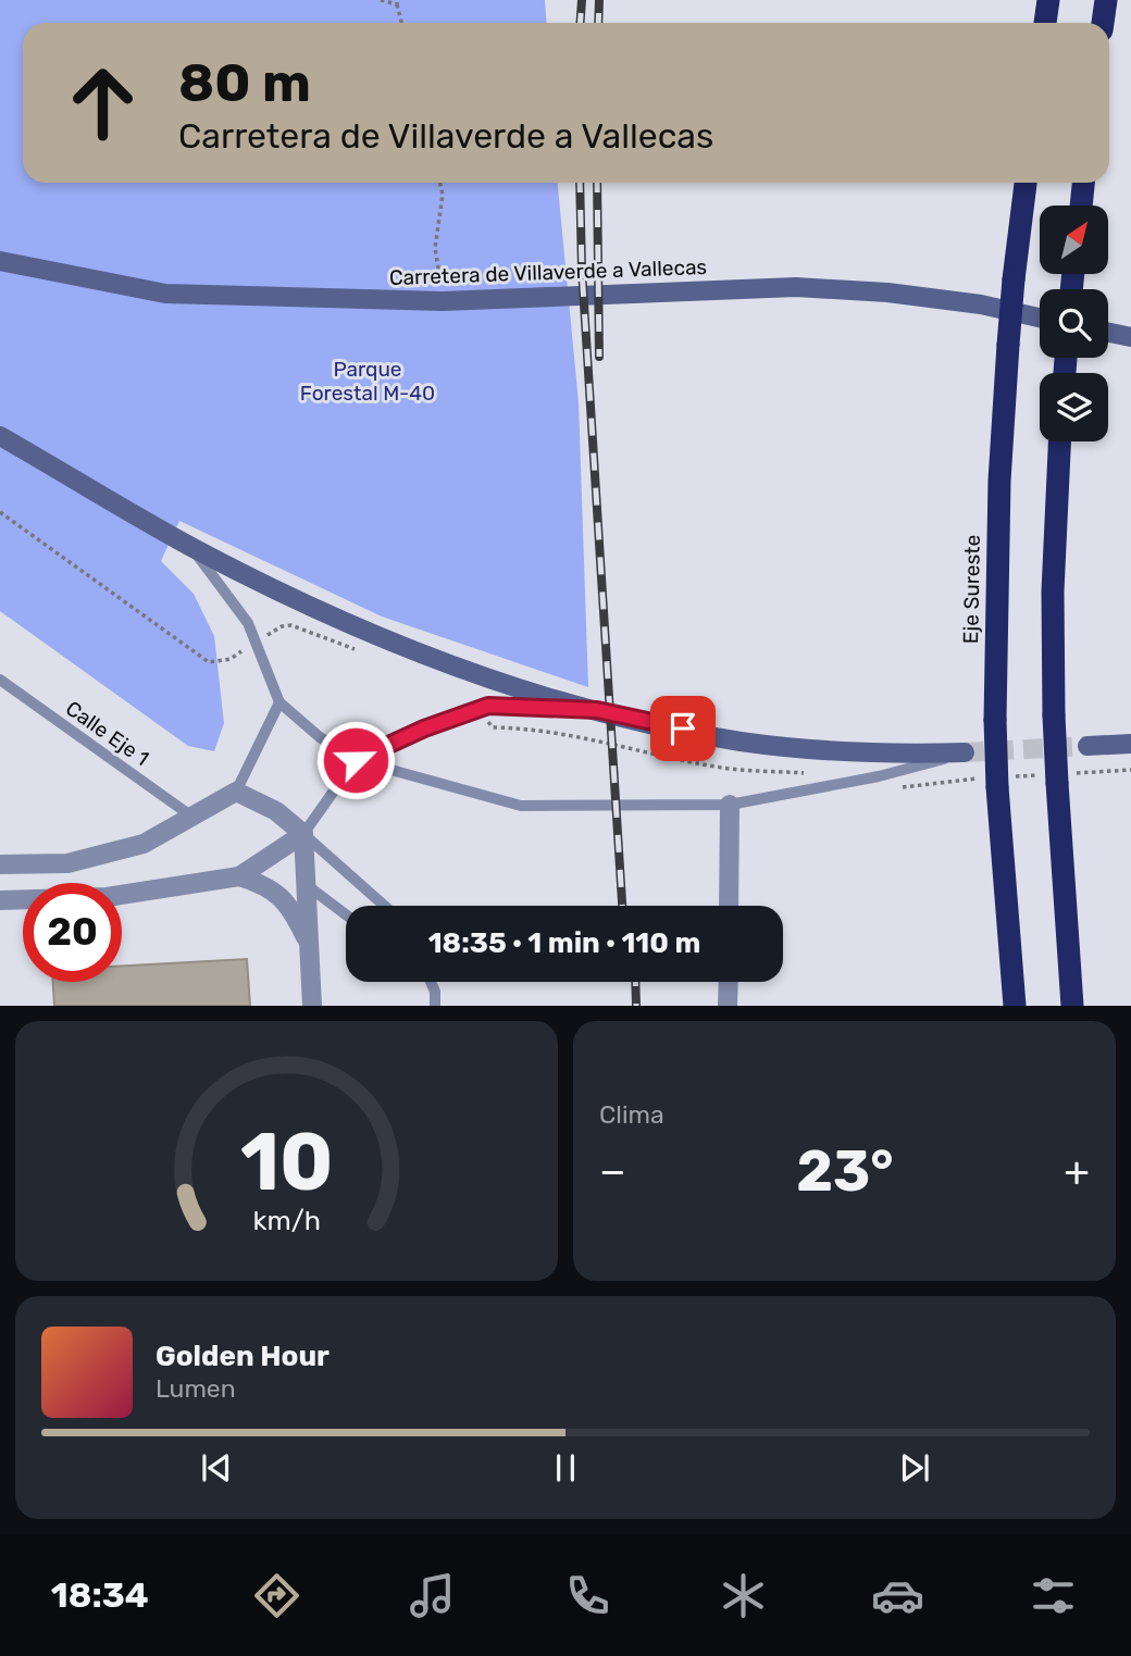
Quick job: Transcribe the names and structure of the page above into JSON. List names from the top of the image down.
{
  "streets": {
    "highway": ["Eje Sureste"],
    "main road": ["Carretera de Villaverde a Vallecas"],
    "lane": ["Calle Eje 1"]
  },
  "parks": ["Parque Forestal M-40"],
  "north": "top right",
  "page": {
    "turn": ["80 m", "Carretera de Villaverde a Vallecas"],
    "limit": "20",
    "trip": "18:35 · 1 min · 110 m",
    "tile": "Clima",
    "heat": ["−", "23°", "+"],
    "song": ["Golden Hour", "Lumen"],
    "tabs": "18:34",
    "gauge": ["10", "km/h"]
  }
}
